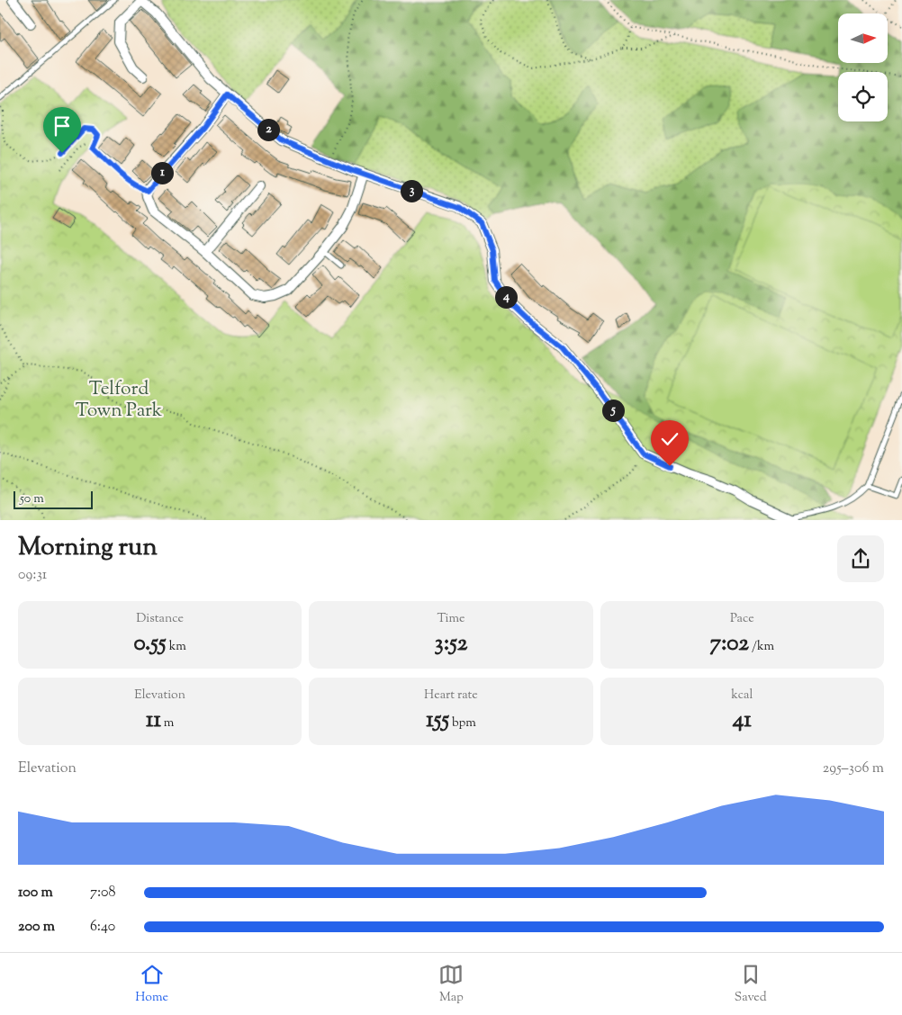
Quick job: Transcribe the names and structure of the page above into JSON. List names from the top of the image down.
{
  "parks": ["Telford Town Park"],
  "scale_bar": "50 m",
  "north": "right",
  "page": {
    "pins": [
      "2",
      "1",
      "3",
      "4",
      "5"
    ],
    "scale": "50 m",
    "heading": ["Morning run", "09:31"],
    "stats": [
      ["Distance", "0.55 km"],
      ["Time", "3:52"],
      ["Pace", "7:02 /km"],
      ["Elevation", "11 m"],
      ["Heart rate", "155 bpm"],
      ["kcal", "41"]
    ],
    "chart": ["Elevation", "295–306 m"],
    "list": [
      {
        "name": "100 m",
        "note": "7:08"
      },
      {
        "name": "200 m",
        "note": "6:40"
      }
    ],
    "tabs": ["Home", "Map", "Saved"]
  }
}
